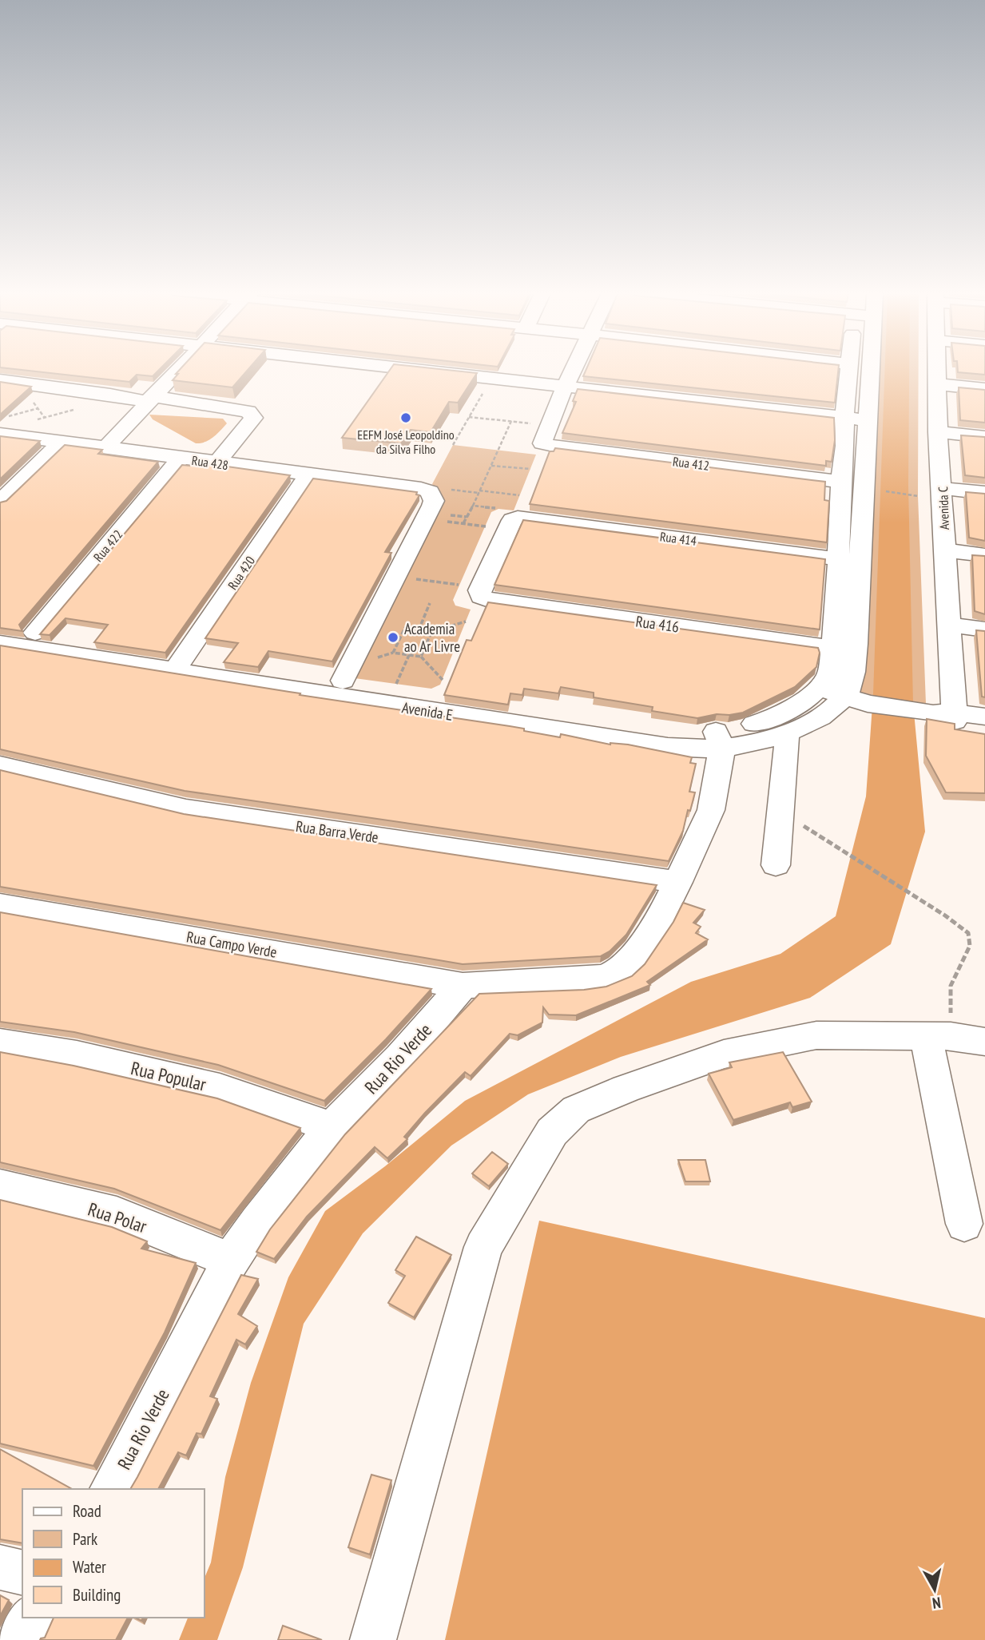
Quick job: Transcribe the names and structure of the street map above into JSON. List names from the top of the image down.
{
  "streets": {
    "street": [
      "Rua 428",
      "Rua 412",
      "Avenida C",
      "Rua 414",
      "Rua 422",
      "Rua 420",
      "Rua 416",
      "Avenida E",
      "Rua Barra Verde",
      "Rua Campo Verde",
      "Rua Rio Verde",
      "Rua Popular",
      "Rua Polar"
    ]
  },
  "crossings": [
    ["Rua 428", "Rua 422"],
    ["Rua 428", "Rua 420"],
    ["Rua 428", "Avenida E"],
    ["Rua 414", "Rua 416"],
    ["Rua 422", "Avenida E"],
    ["Rua 420", "Avenida E"],
    ["Rua Campo Verde", "Rua Rio Verde"],
    ["Rua Rio Verde", "Rua Popular"],
    ["Rua Rio Verde", "Rua Polar"]
  ],
  "places": ["EEFM José Leopoldino da Silva Filho", "Academia ao Ar Livre"],
  "legend": [
    "Road",
    "Park",
    "Water",
    "Building"
  ],
  "north": "bottom"
}
